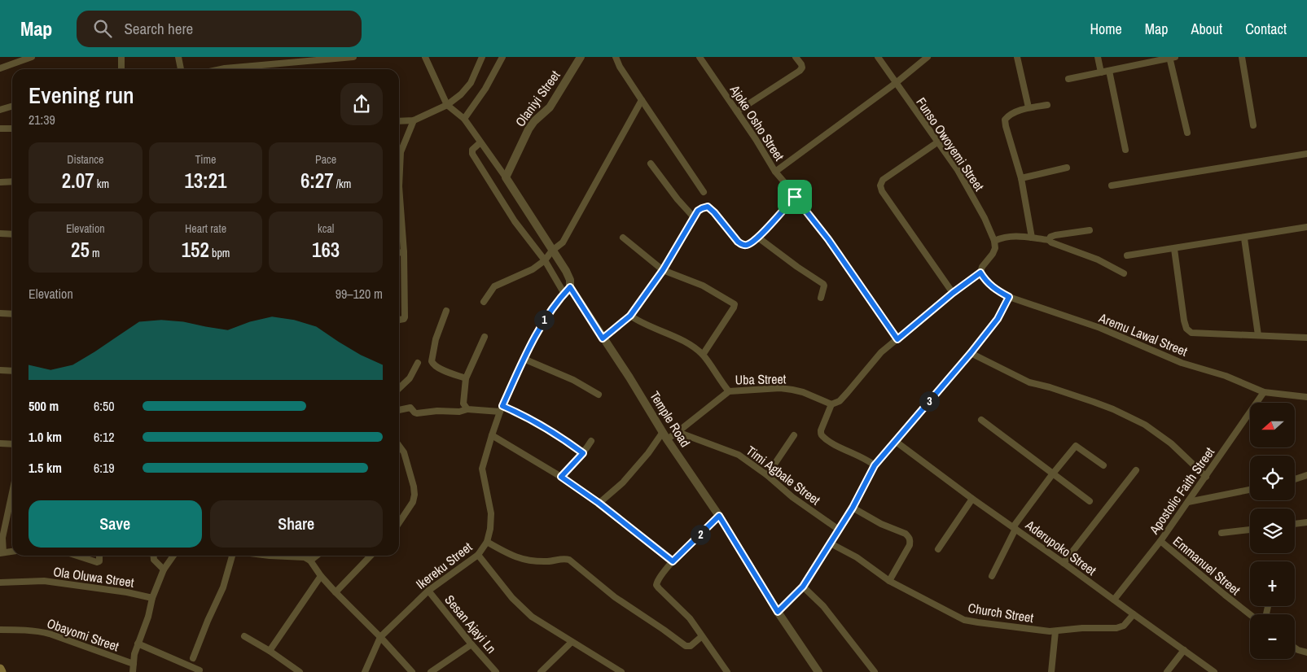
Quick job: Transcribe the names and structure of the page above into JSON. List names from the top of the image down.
{
  "streets": {
    "street": [
      "Olaniyi Street",
      "Ajoke Osho Street",
      "Funso Owoyemi Street",
      "Aremu Lawal Street",
      "Uba Street",
      "Temple Road",
      "Timi Agbale Street",
      "Apostolic Faith Street",
      "Aderupoko Street",
      "Ikereku Street",
      "Emmanuel Street",
      "Ola Oluwa Street",
      "Church Street",
      "Sesan Ajayi Ln",
      "Obayomi Street"
    ]
  },
  "crossings": [
    ["Olaniyi Street", "Temple Road"],
    ["Aremu Lawal Street", "Apostolic Faith Street"],
    ["Uba Street", "Timi Agbale Street"],
    ["Temple Road", "Ikereku Street"],
    ["Apostolic Faith Street", "Aderupoko Street"],
    ["Apostolic Faith Street", "Emmanuel Street"],
    ["Aderupoko Street", "Church Street"],
    ["Ikereku Street", "Sesan Ajayi Ln"]
  ],
  "north": "left",
  "page": {
    "header": "Map",
    "search": "Search here",
    "nav": [
      "Home",
      "Map",
      "About",
      "Contact"
    ],
    "heading": ["Evening run", "21:39"],
    "stats": [
      ["Distance", "2.07 km"],
      ["Time", "13:21"],
      ["Pace", "6:27 /km"],
      ["Elevation", "25 m"],
      ["Heart rate", "152 bpm"],
      ["kcal", "163"]
    ],
    "chart": ["Elevation", "99–120 m"],
    "pins": ["1", "3", "2"],
    "list": [
      {
        "name": "500 m",
        "note": "6:50"
      },
      {
        "name": "1.0 km",
        "note": "6:12"
      },
      {
        "name": "1.5 km",
        "note": "6:19"
      }
    ],
    "map_buttons": ["+", "−"],
    "buttons": ["Save", "Share"]
  }
}
